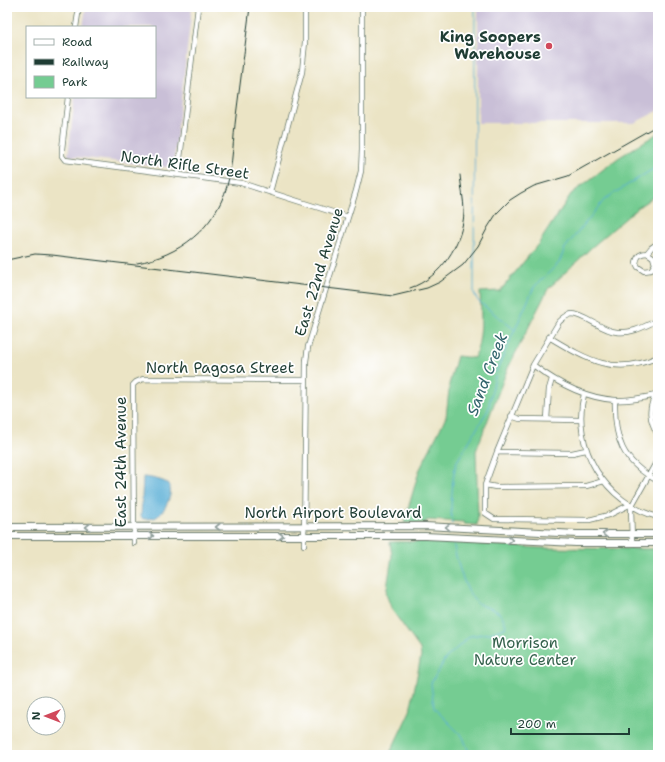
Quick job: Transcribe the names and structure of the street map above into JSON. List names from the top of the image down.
{
  "streets": {
    "main road": ["North Airport Boulevard"],
    "street": [
      "North Rifle Street",
      "East 22nd Avenue",
      "North Pagosa Street",
      "East 24th Avenue"
    ]
  },
  "crossings": [
    ["North Rifle Street", "East 22nd Avenue"],
    ["East 22nd Avenue", "North Pagosa Street"],
    ["East 22nd Avenue", "North Airport Boulevard"],
    ["North Pagosa Street", "East 24th Avenue"],
    ["East 24th Avenue", "North Airport Boulevard"]
  ],
  "water": ["Sand Creek"],
  "parks": ["Morrison Nature Center"],
  "places": ["King Soopers Warehouse"],
  "legend": ["Road", "Railway", "Park"],
  "scale_bar": "200 m",
  "north": "left"
}
